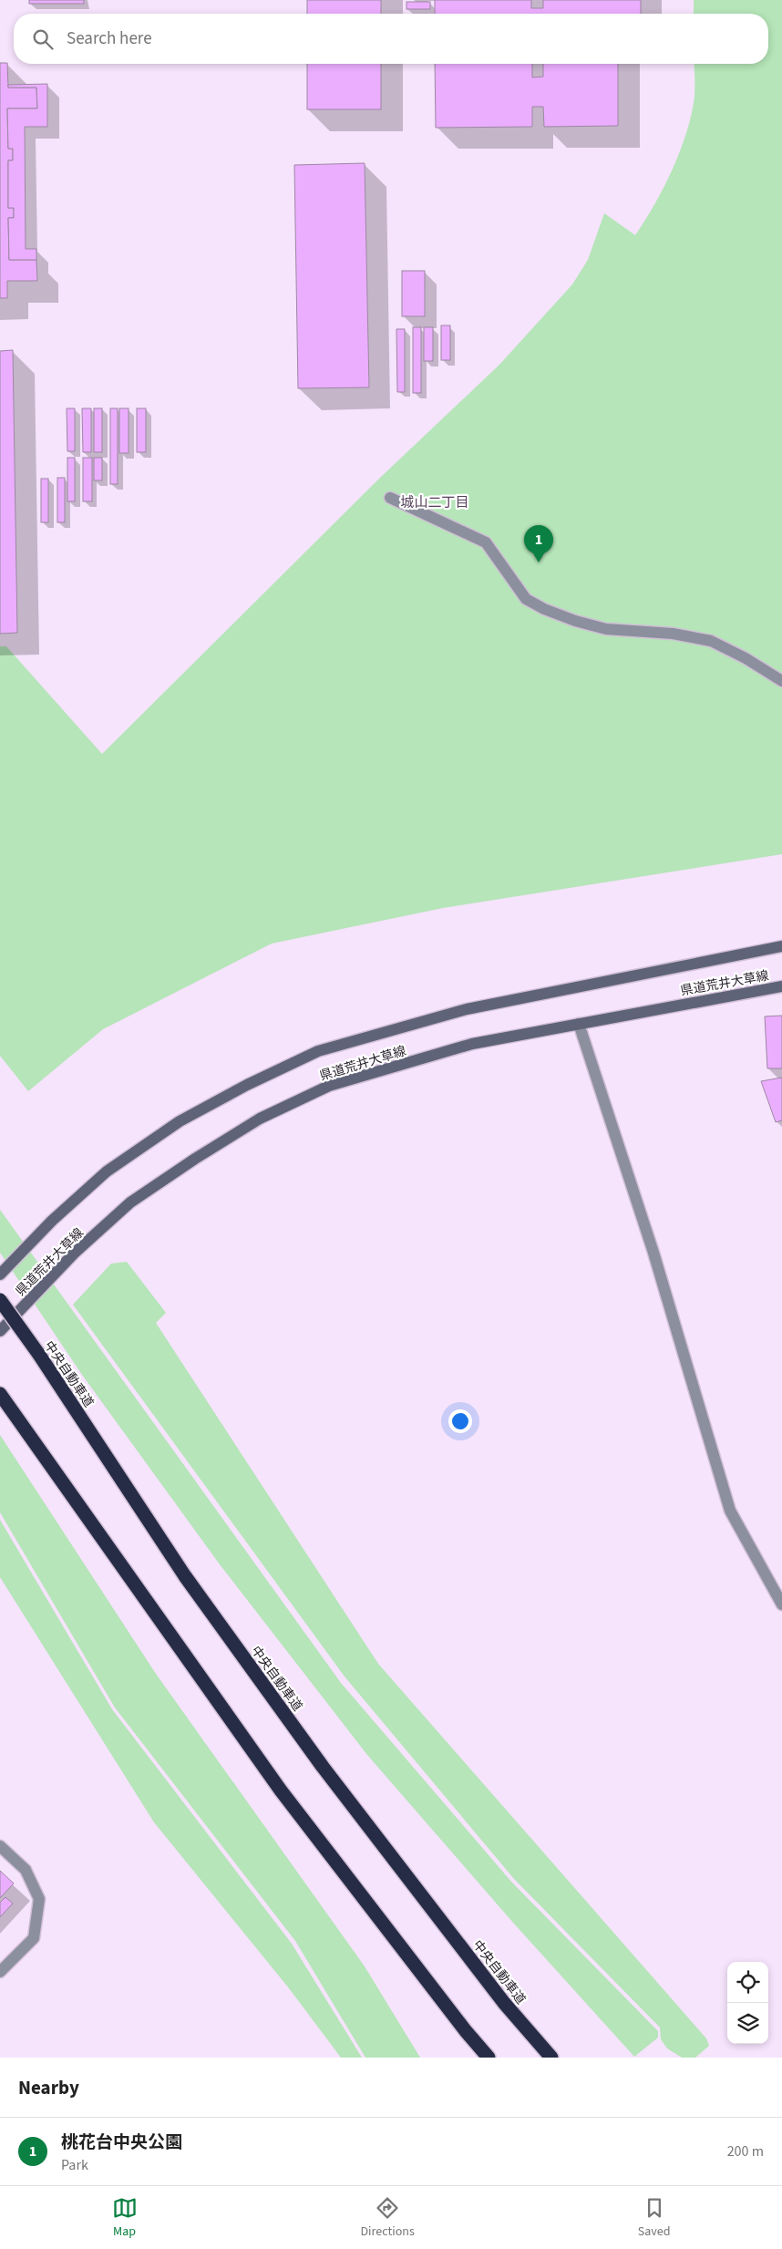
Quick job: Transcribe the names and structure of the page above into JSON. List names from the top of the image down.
{
  "streets": {
    "highway": ["中央自動車道"],
    "main road": ["県道荒井大草線"]
  },
  "districts": ["城山二丁目"],
  "page": {
    "search": "Search here",
    "pins": "1",
    "heading": "Nearby",
    "list": [
      {
        "mark": "1",
        "name": "桃花台中央公園",
        "note": "Park",
        "value": "200 m"
      }
    ],
    "nav": ["Map", "Directions", "Saved"]
  }
}
